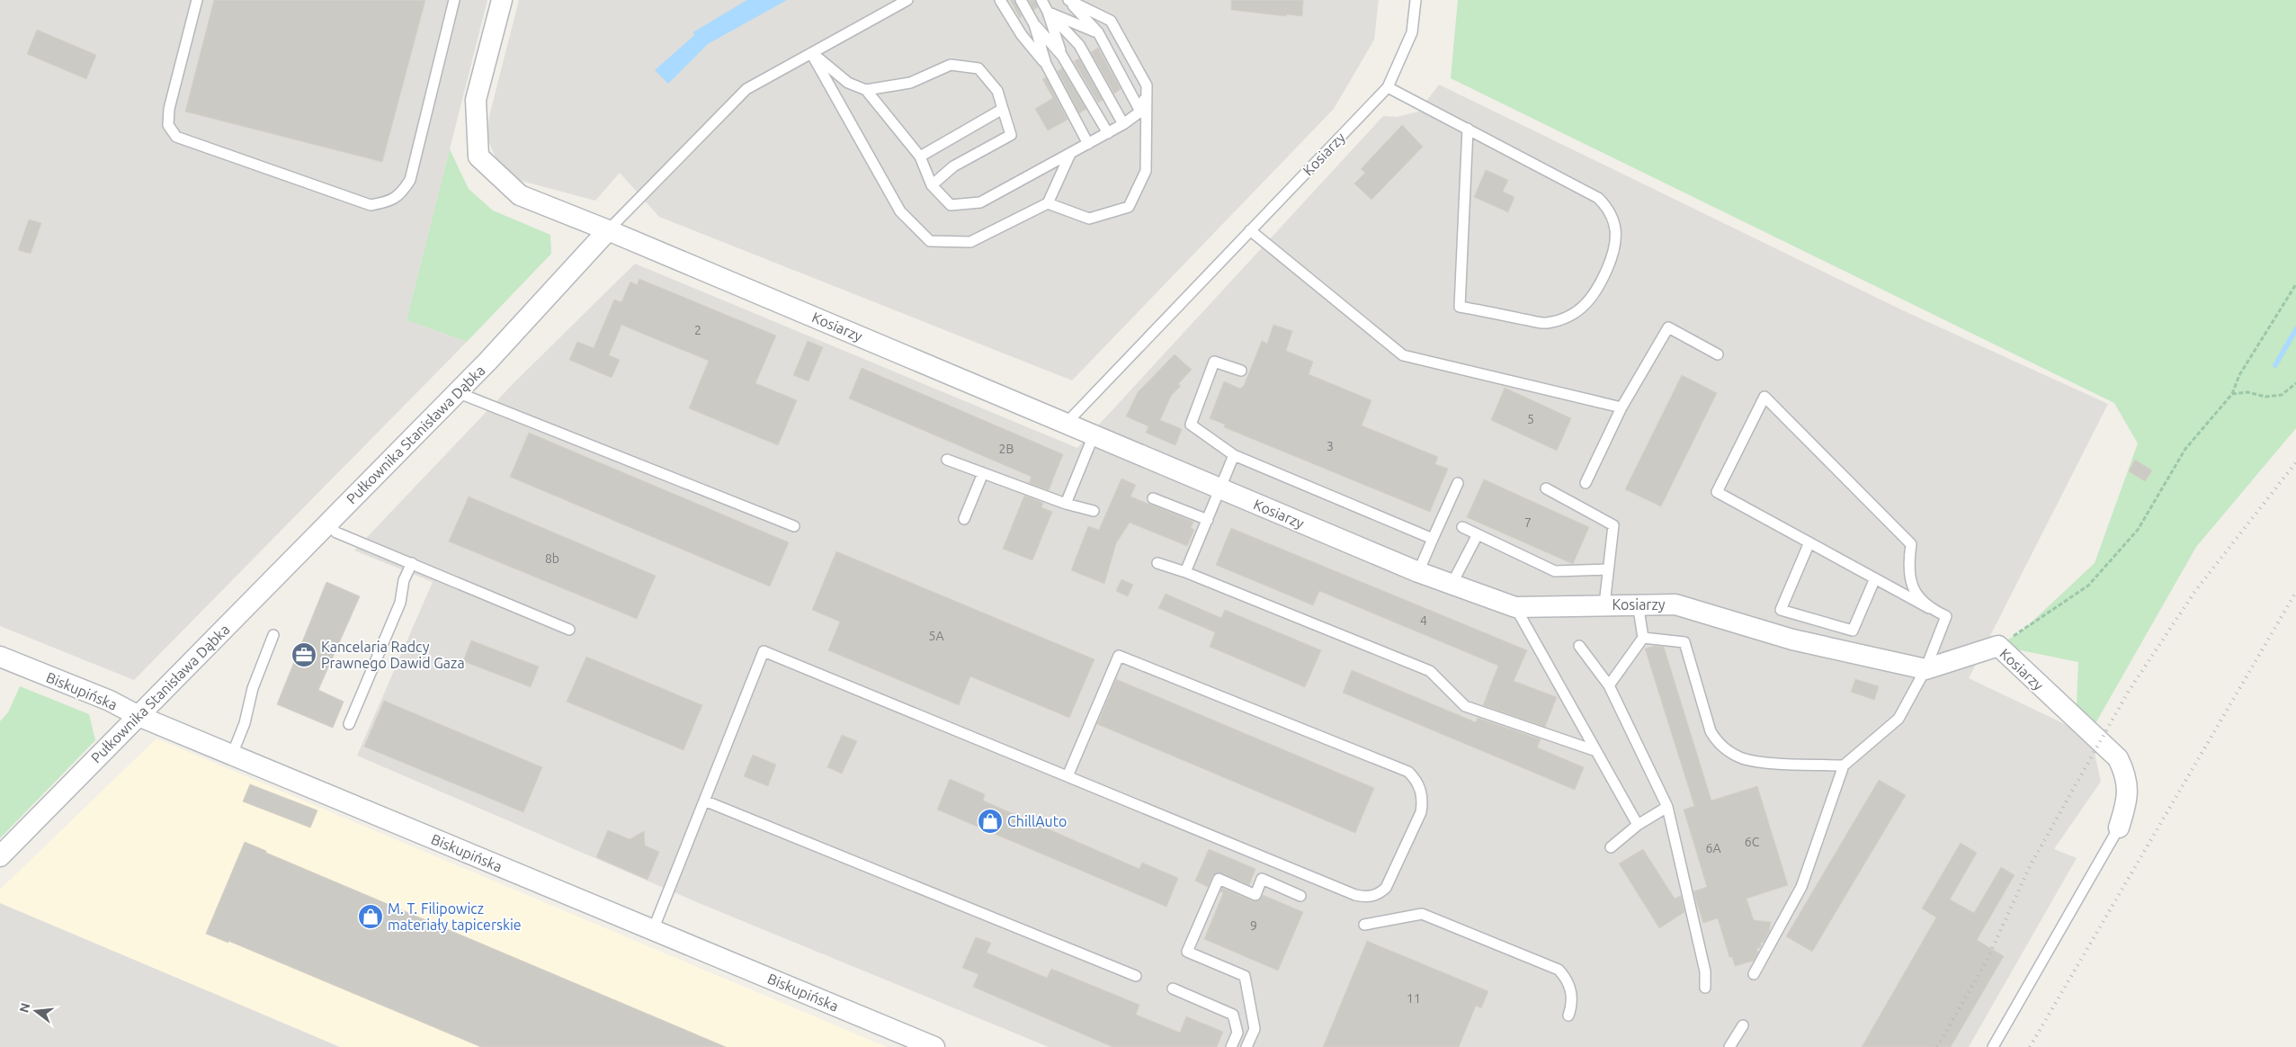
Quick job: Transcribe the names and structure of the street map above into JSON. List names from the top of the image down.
{
  "streets": {
    "street": ["Kosiarzy", "Pułkownika Stanisława Dąbka", "Biskupińska"]
  },
  "crossings": [
    ["Kosiarzy", "Pułkownika Stanisława Dąbka"],
    ["Pułkownika Stanisława Dąbka", "Biskupińska"]
  ],
  "places": {
    "office": ["Kancelaria Radcy Prawnego Dawid Gaza"],
    "shop": ["ChillAuto", "M. T. Filipowicz materiały tapicerskie"]
  },
  "house_numbers": [
    "2",
    "5",
    "3",
    "2B",
    "7",
    "8b",
    "4",
    "5A",
    "6C",
    "6A",
    "9",
    "11"
  ],
  "north": "left"
}
